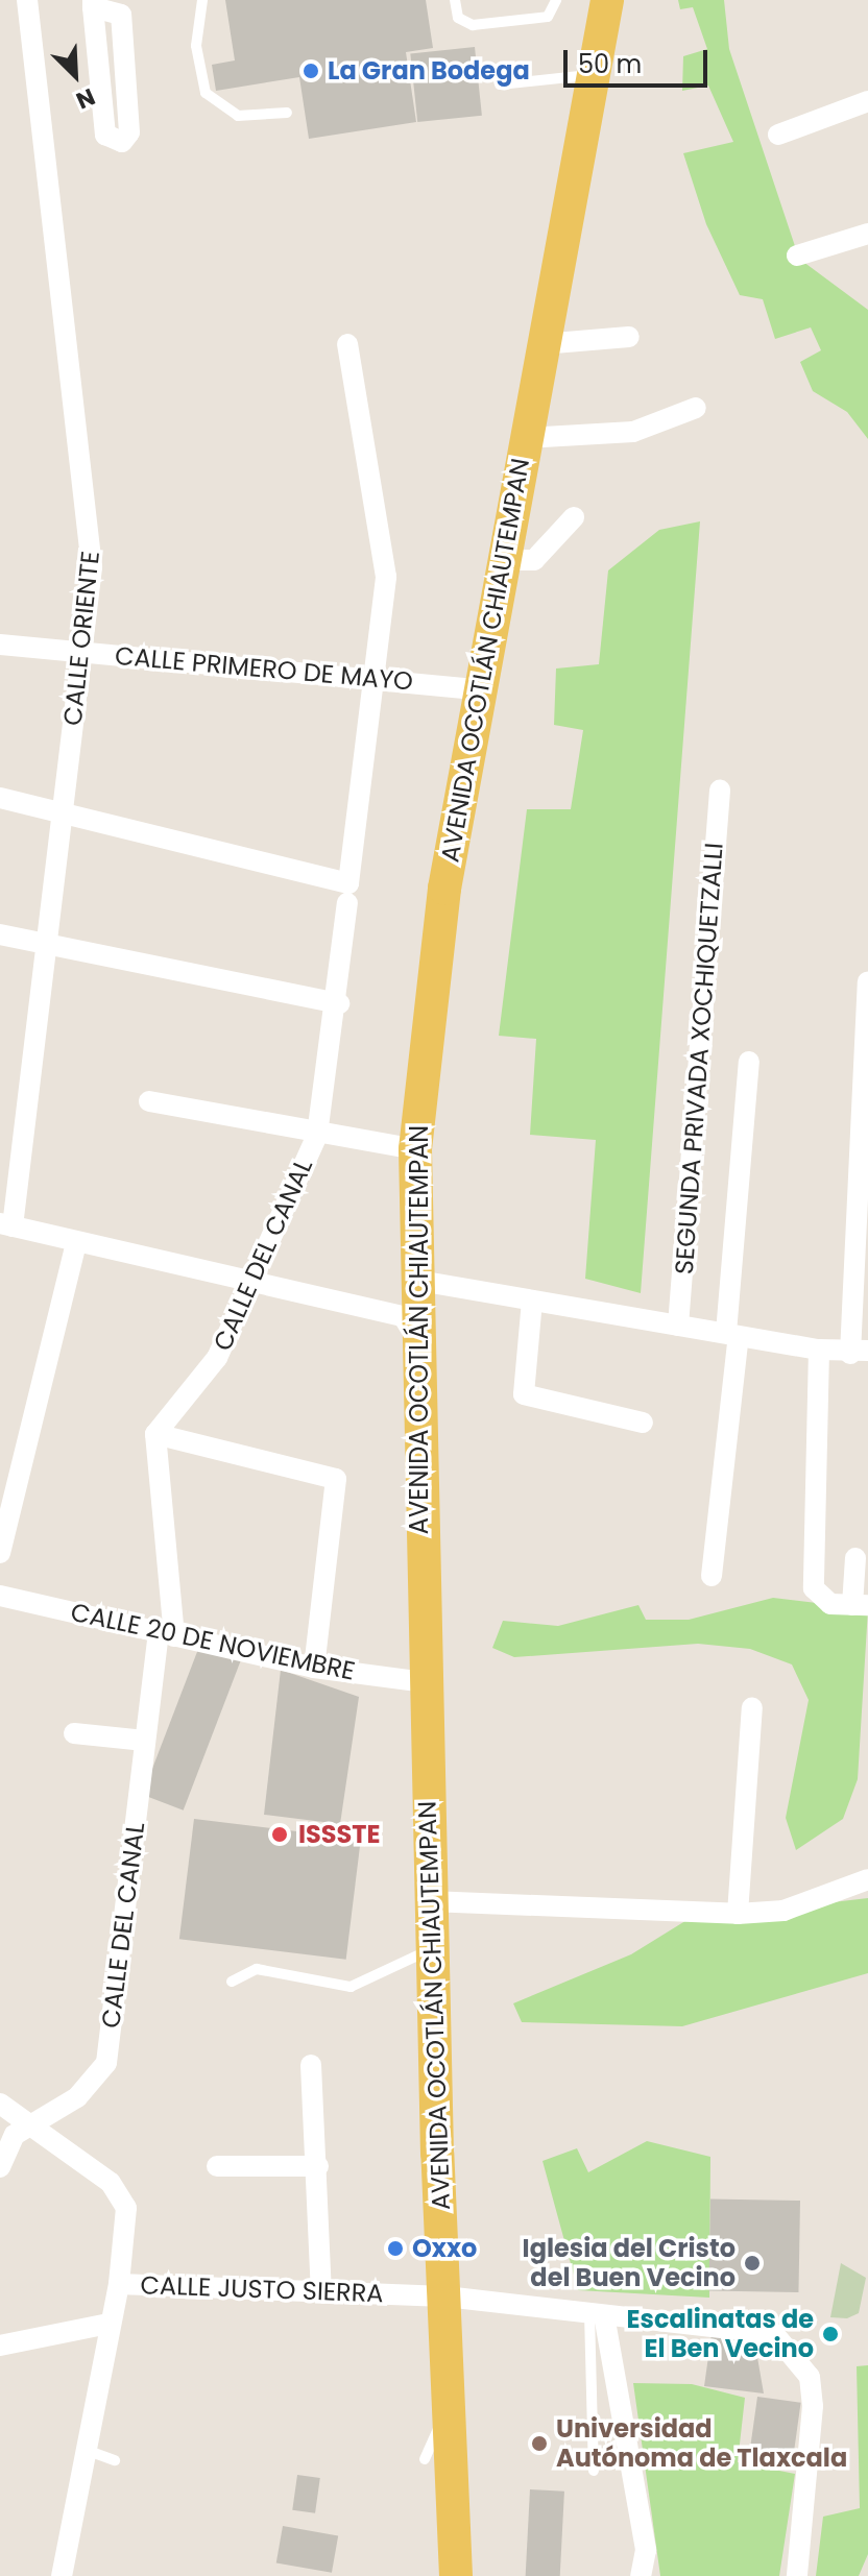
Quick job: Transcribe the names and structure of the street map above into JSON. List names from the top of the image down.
{
  "streets": {
    "main road": ["AVENIDA OCOTLÁN CHIAUTEMPAN"],
    "street": [
      "CALLE ORIENTE",
      "CALLE PRIMERO DE MAYO",
      "SEGUNDA PRIVADA XOCHIQUETZALLI",
      "CALLE DEL CANAL",
      "CALLE 20 DE NOVIEMBRE",
      "CALLE JUSTO SIERRA"
    ]
  },
  "crossings": [
    ["CALLE ORIENTE", "CALLE PRIMERO DE MAYO"],
    ["AVENIDA OCOTLÁN CHIAUTEMPAN", "CALLE PRIMERO DE MAYO"],
    ["AVENIDA OCOTLÁN CHIAUTEMPAN", "CALLE 20 DE NOVIEMBRE"],
    ["AVENIDA OCOTLÁN CHIAUTEMPAN", "CALLE JUSTO SIERRA"],
    ["CALLE PRIMERO DE MAYO", "CALLE DEL CANAL"],
    ["CALLE DEL CANAL", "CALLE 20 DE NOVIEMBRE"],
    ["CALLE DEL CANAL", "CALLE JUSTO SIERRA"]
  ],
  "places": [
    "La Gran Bodega",
    "ISSSTE",
    "Oxxo",
    "Iglesia del Cristo del Buen Vecino",
    "Escalinatas de El Ben Vecino",
    "Universidad Autónoma de Tlaxcala"
  ],
  "scale_bar": "50 m",
  "north": "bottom right"
}
